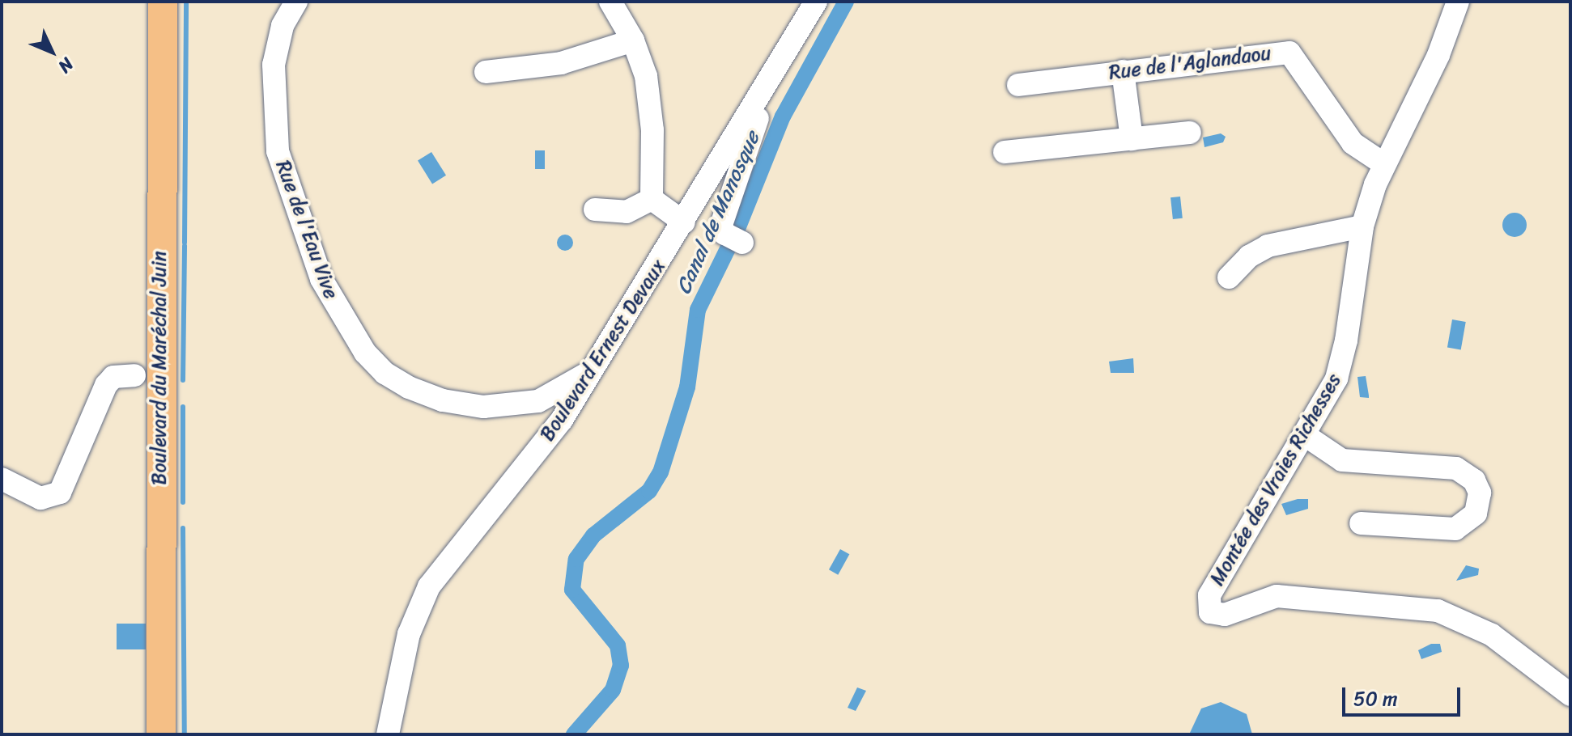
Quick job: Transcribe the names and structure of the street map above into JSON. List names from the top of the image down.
{
  "streets": {
    "main road": ["Boulevard du Maréchal Juin"],
    "street": [
      "Rue de l'Aglandaou",
      "Rue de l'Eau Vive",
      "Boulevard Ernest Devaux",
      "Montée des Vraies Richesses"
    ]
  },
  "crossings": [
    ["Rue de l'Aglandaou", "Montée des Vraies Richesses"],
    ["Rue de l'Eau Vive", "Boulevard Ernest Devaux"]
  ],
  "water": ["Canal de Manosque"],
  "scale_bar": "50 m",
  "north": "bottom right"
}
